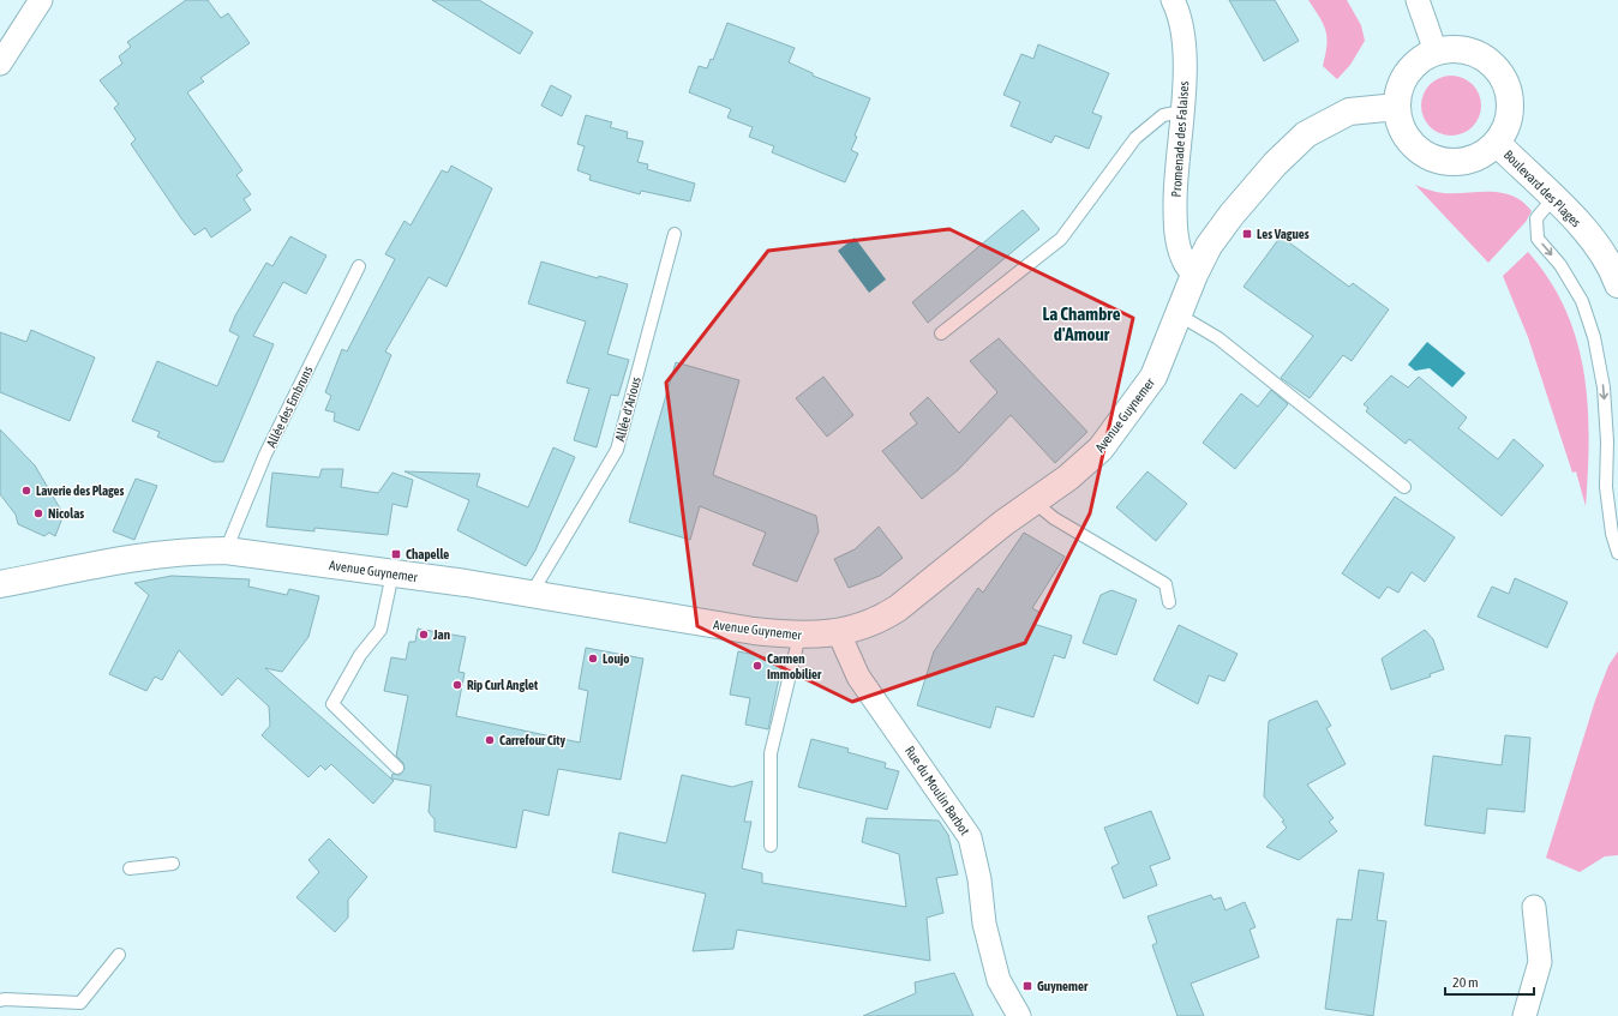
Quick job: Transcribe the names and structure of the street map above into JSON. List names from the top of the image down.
{
  "streets": {
    "main road": ["Boulevard des Plages", "Avenue Guynemer"],
    "street": ["Promenade des Falaises", "Rue du Moulin Barbot"],
    "lane": ["Allée des Embruns", "Allée d'Arious"]
  },
  "crossings": [
    ["Promenade des Falaises", "Avenue Guynemer"],
    ["Boulevard des Plages", "Avenue Guynemer"],
    ["Allée des Embruns", "Avenue Guynemer"],
    ["Allée d'Arious", "Avenue Guynemer"],
    ["Avenue Guynemer", "Rue du Moulin Barbot"]
  ],
  "districts": ["La Chambre d'Amour"],
  "places": {
    "transit": ["Les Vagues", "Chapelle", "Guynemer"],
    "other": [
      "Laverie des Plages",
      "Nicolas",
      "Jan",
      "Loujo",
      "Carmen Immobilier",
      "Rip Curl Anglet",
      "Carrefour City"
    ]
  },
  "scale_bar": "20 m"
}
